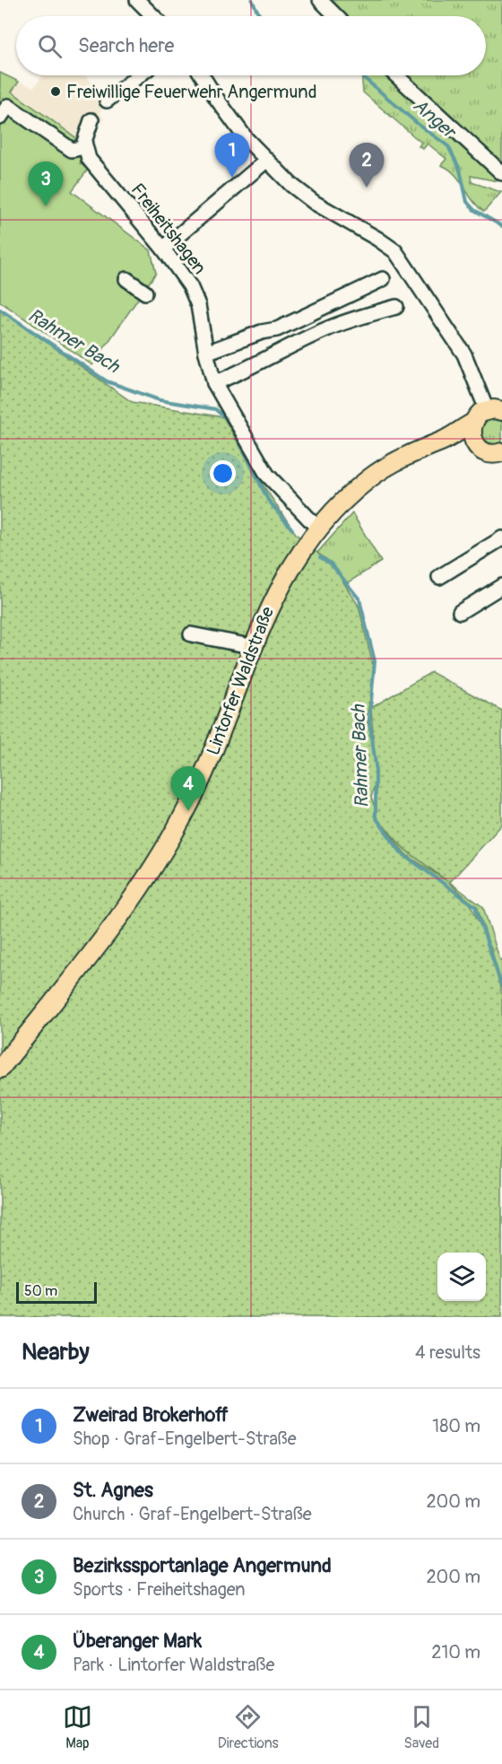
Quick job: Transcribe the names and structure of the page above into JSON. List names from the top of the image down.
{
  "streets": {
    "main road": ["Lintorfer Waldstraße"],
    "street": ["Freiheitshagen"]
  },
  "crossings": [
    ["Freiheitshagen", "Lintorfer Waldstraße"]
  ],
  "water": ["Anger", "Rahmer Bach"],
  "places": ["Freiwillige Feuerwehr Angermund"],
  "scale_bar": "50 m",
  "page": {
    "search": "Search here",
    "pins": [
      "1",
      "2",
      "3",
      "4"
    ],
    "scale": "50 m",
    "heading": ["Nearby", "4 results"],
    "list": [
      {
        "mark": "1",
        "name": "Zweirad Brokerhoff",
        "note": "Shop · Graf-Engelbert-Straße",
        "value": "180 m"
      },
      {
        "mark": "2",
        "name": "St. Agnes",
        "note": "Church · Graf-Engelbert-Straße",
        "value": "200 m"
      },
      {
        "mark": "3",
        "name": "Bezirkssportanlage Angermund",
        "note": "Sports · Freiheitshagen",
        "value": "200 m"
      },
      {
        "mark": "4",
        "name": "Überanger Mark",
        "note": "Park · Lintorfer Waldstraße",
        "value": "210 m"
      }
    ],
    "nav": ["Map", "Directions", "Saved"]
  }
}
